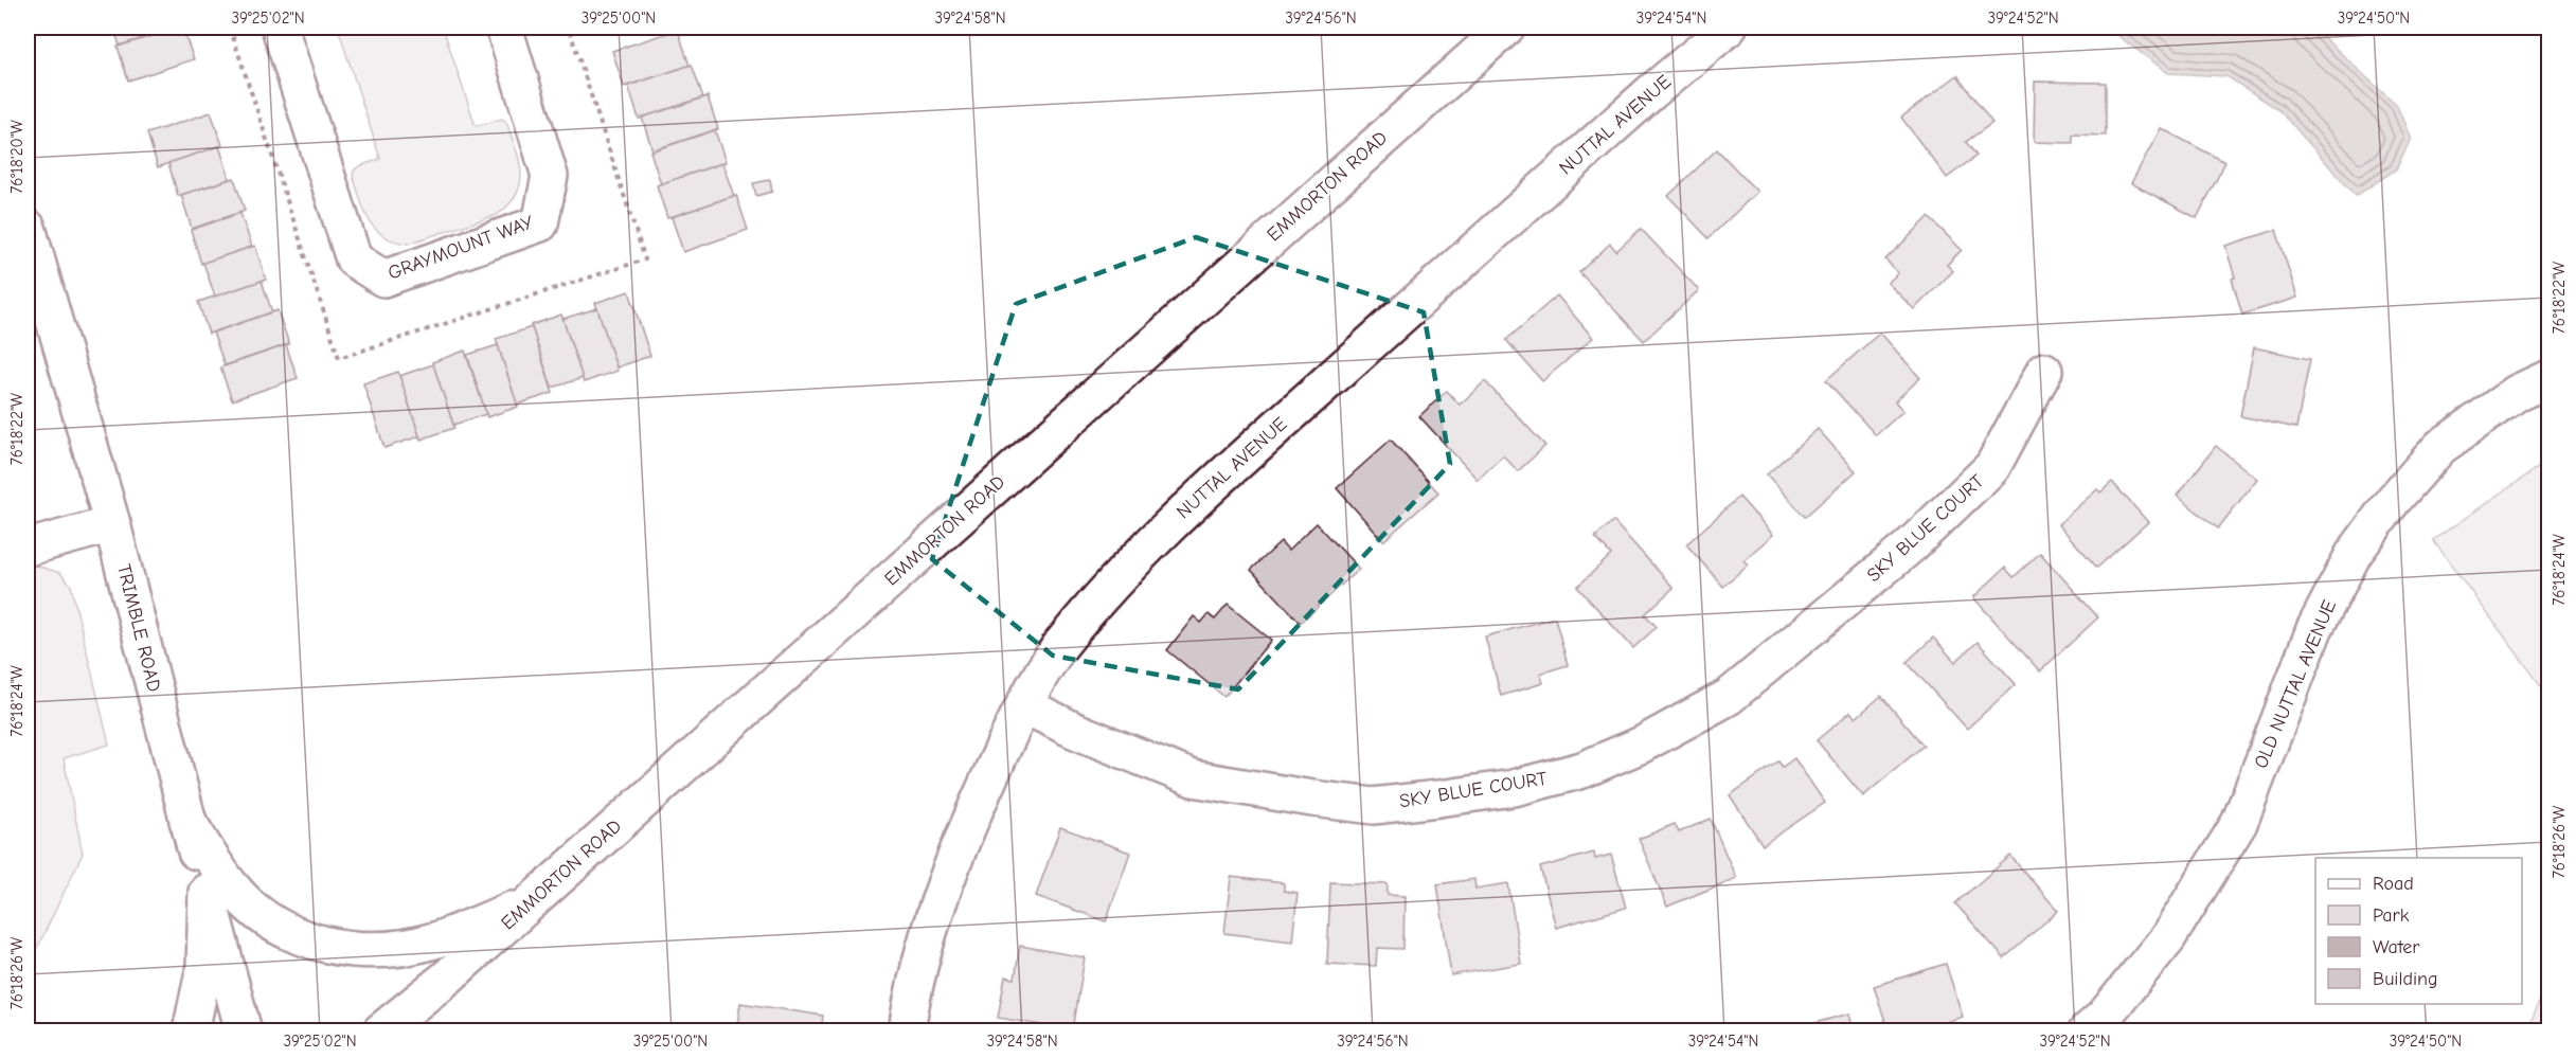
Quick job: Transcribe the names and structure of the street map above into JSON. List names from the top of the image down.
{
  "streets": {
    "street": [
      "NUTTAL AVENUE",
      "EMMORTON ROAD",
      "GRAYMOUNT WAY",
      "SKY BLUE COURT",
      "TRIMBLE ROAD",
      "OLD NUTTAL AVENUE"
    ]
  },
  "crossings": [
    ["NUTTAL AVENUE", "SKY BLUE COURT"]
  ],
  "legend": [
    "Road",
    "Park",
    "Water",
    "Building"
  ],
  "coordinates": [
    "39°25'02\"N",
    "39°25'00\"N",
    "39°24'58\"N",
    "39°24'56\"N",
    "39°24'54\"N",
    "39°24'52\"N",
    "39°24'50\"N",
    "76°18'20\"W",
    "76°18'22\"W",
    "76°18'24\"W",
    "76°18'26\"W"
  ]
}
